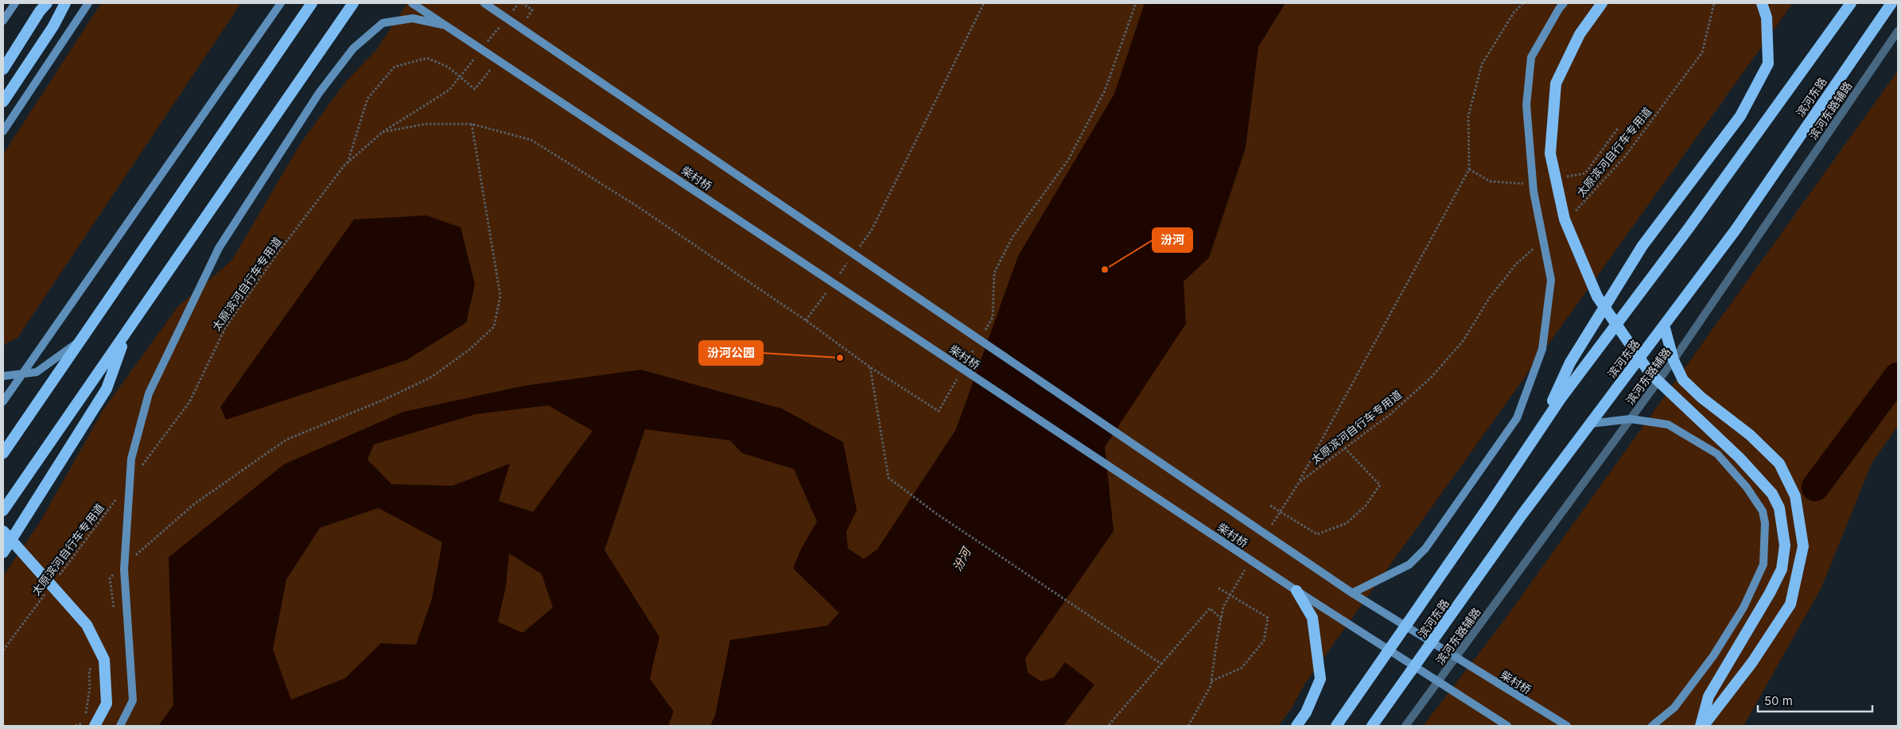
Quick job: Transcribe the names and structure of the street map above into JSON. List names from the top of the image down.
{
  "streets": {
    "highway": ["滨河东路"],
    "main road": ["柴村桥"],
    "street": ["滨河东路辅路"],
    "path": ["太原滨河自行车专用道"]
  },
  "water": ["汾河"],
  "places": ["汾河", "汾河公园"],
  "scale_bar": "50 m"
}
